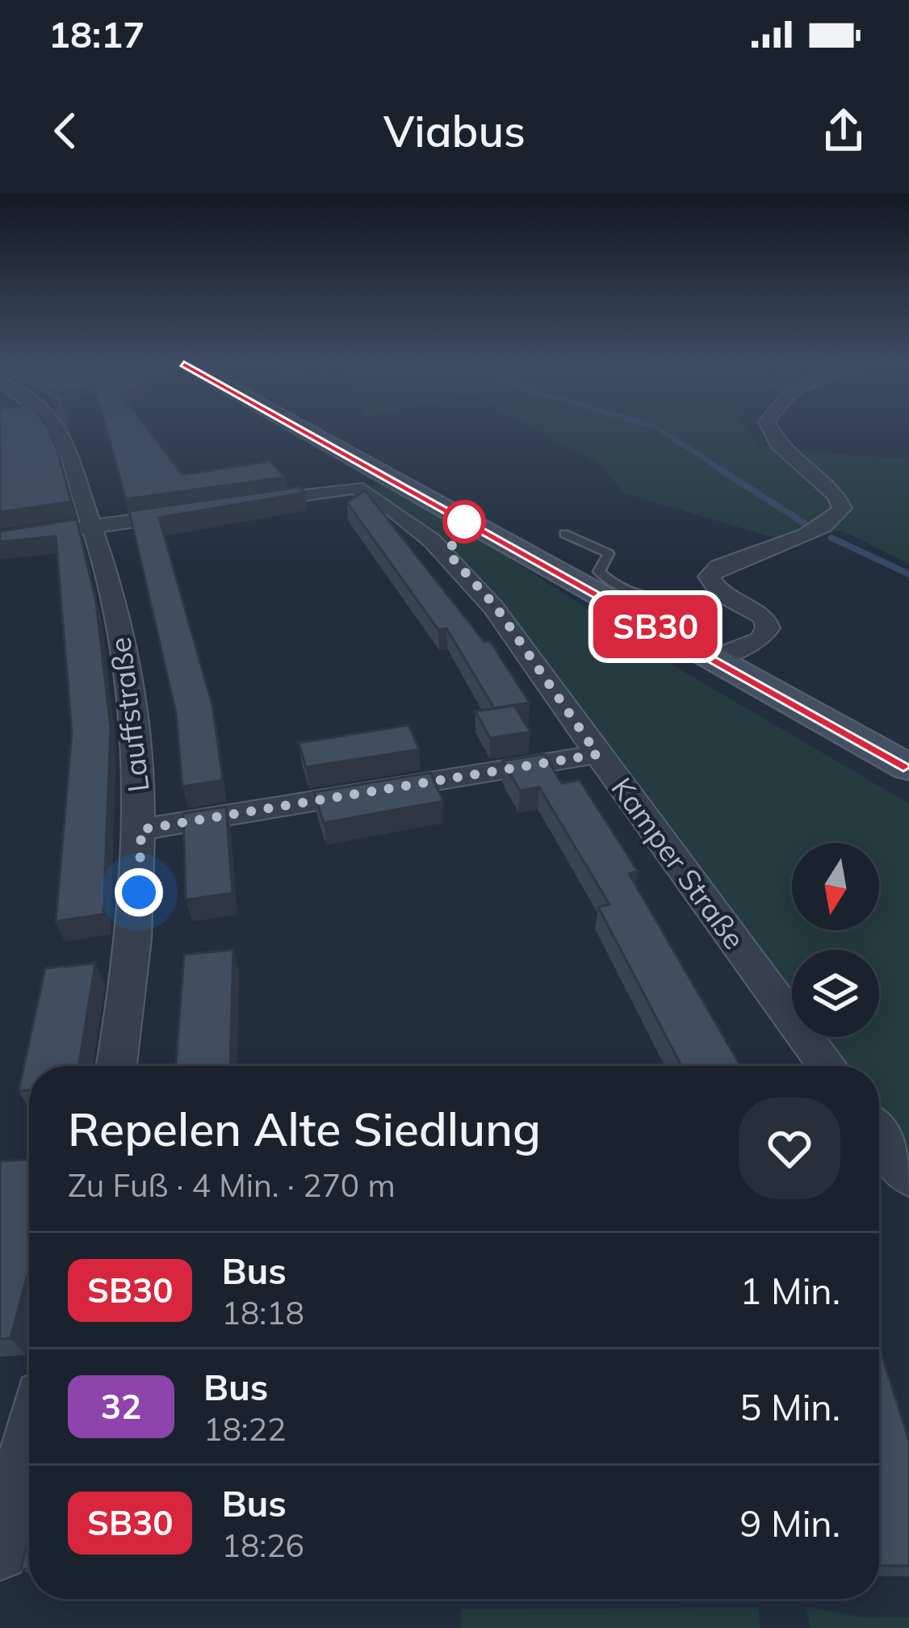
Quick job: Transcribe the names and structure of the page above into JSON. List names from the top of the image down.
{
  "streets": {
    "street": ["Lauffstraße", "Kamper Straße"]
  },
  "lines": ["bus line SB30"],
  "north": "bottom",
  "page": {
    "status": "18:17",
    "header": "Viabus",
    "on_map": "SB30",
    "heading": ["Repelen Alte Siedlung", "Zu Fuß · 4 Min. · 270 m"],
    "list": [
      {
        "mark": "SB30",
        "name": "Bus",
        "note": "18:18",
        "value": "1 Min."
      },
      {
        "mark": "32",
        "name": "Bus",
        "note": "18:22",
        "value": "5 Min."
      },
      {
        "mark": "SB30",
        "name": "Bus",
        "note": "18:26",
        "value": "9 Min."
      }
    ]
  }
}
